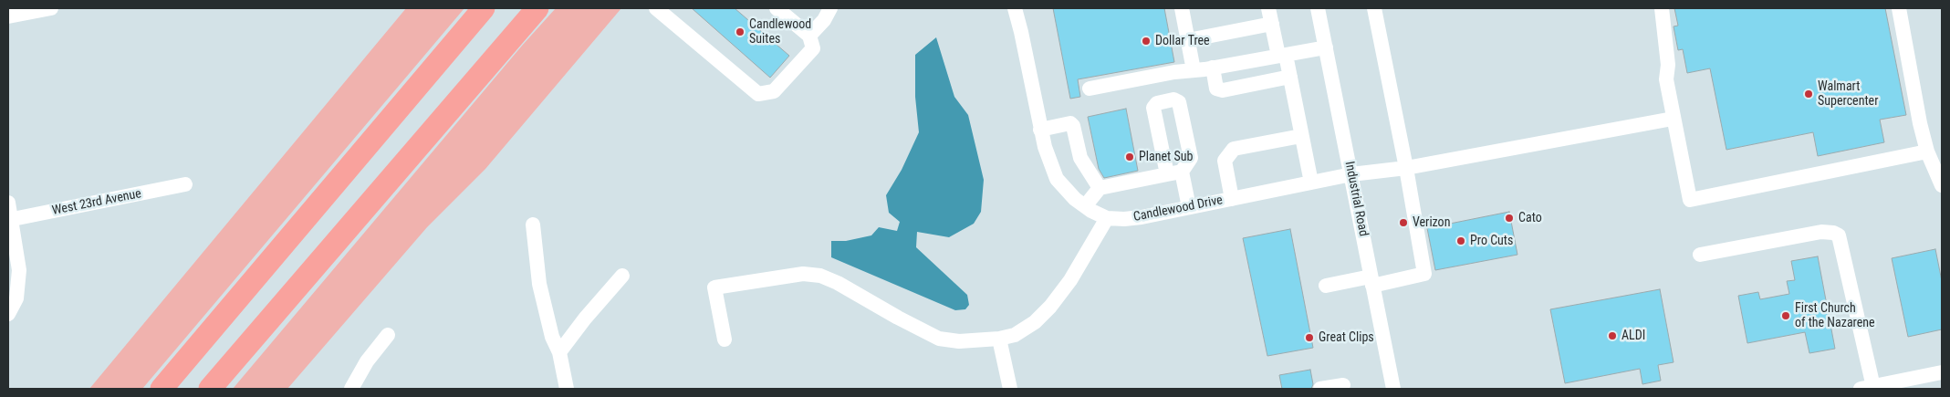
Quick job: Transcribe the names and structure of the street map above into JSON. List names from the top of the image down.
{
  "streets": {
    "street": ["Industrial Road", "West 23rd Avenue", "Candlewood Drive"]
  },
  "crossings": [
    ["Industrial Road", "Candlewood Drive"]
  ],
  "places": [
    "Candlewood Suites",
    "Dollar Tree",
    "Walmart Supercenter",
    "Planet Sub",
    "Cato",
    "Verizon",
    "Pro Cuts",
    "First Church of the Nazarene",
    "ALDI",
    "Great Clips"
  ]
}
